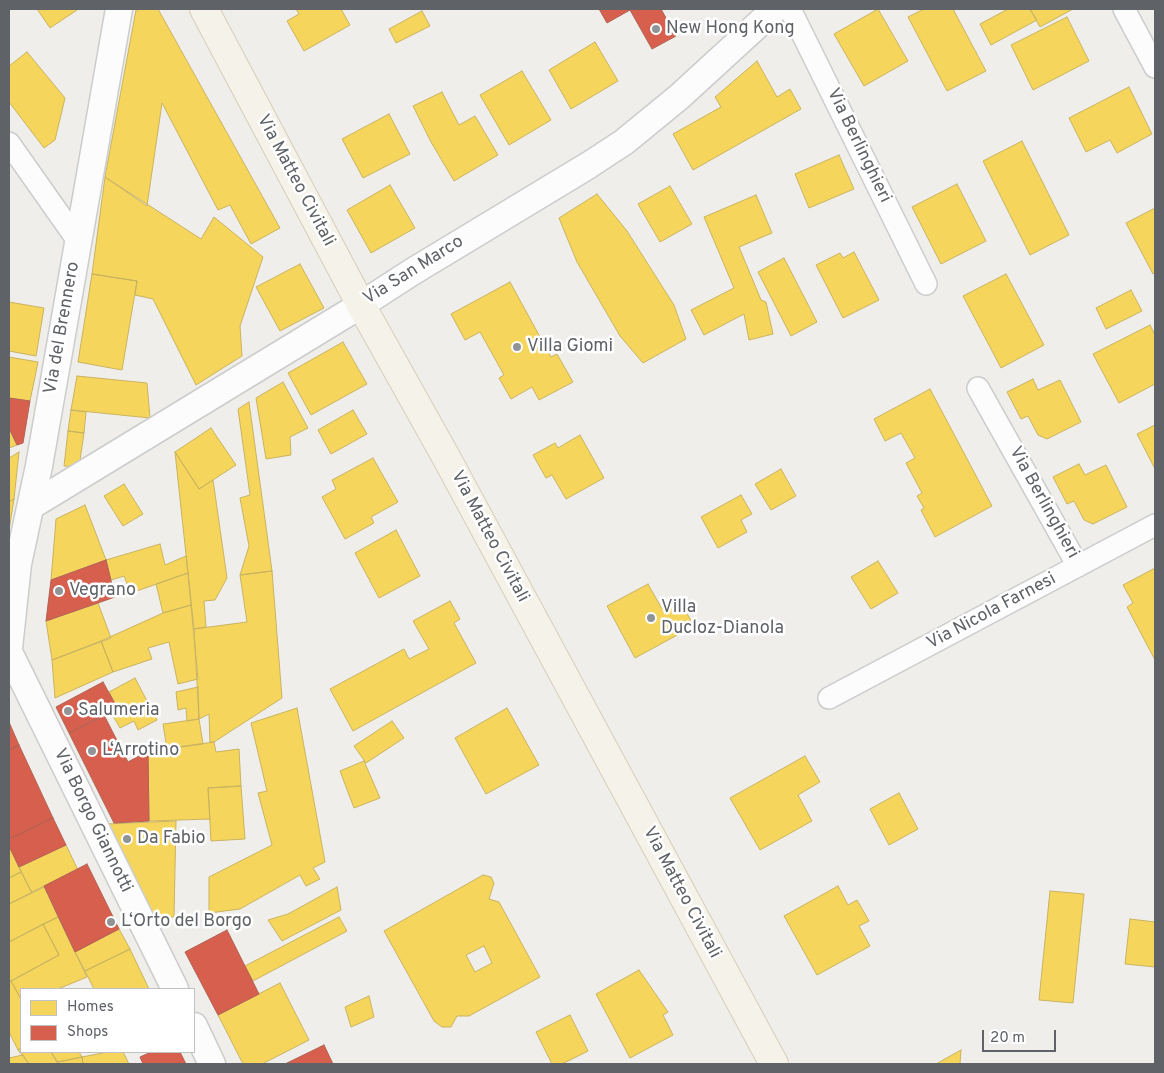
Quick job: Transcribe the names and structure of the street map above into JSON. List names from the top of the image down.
{
  "streets": {
    "main road": ["Via Matteo Civitali"],
    "street": [
      "Via Berlinghieri",
      "Via San Marco",
      "Via del Brennero",
      "Via Nicola Farnesi",
      "Via Borgo Giannotti"
    ]
  },
  "crossings": [
    ["Via Berlinghieri", "Via Nicola Farnesi"],
    ["Via Matteo Civitali", "Via San Marco"],
    ["Via San Marco", "Via del Brennero"]
  ],
  "places": [
    "New Hong Kong",
    "Villa Giomi",
    "Vegrano",
    "Villa Ducloz-Dianola",
    "Salumeria",
    "L‘Arrotino",
    "Da Fabio",
    "L‘Orto del Borgo"
  ],
  "legend": ["Homes", "Shops"],
  "scale_bar": "20 m"
}
